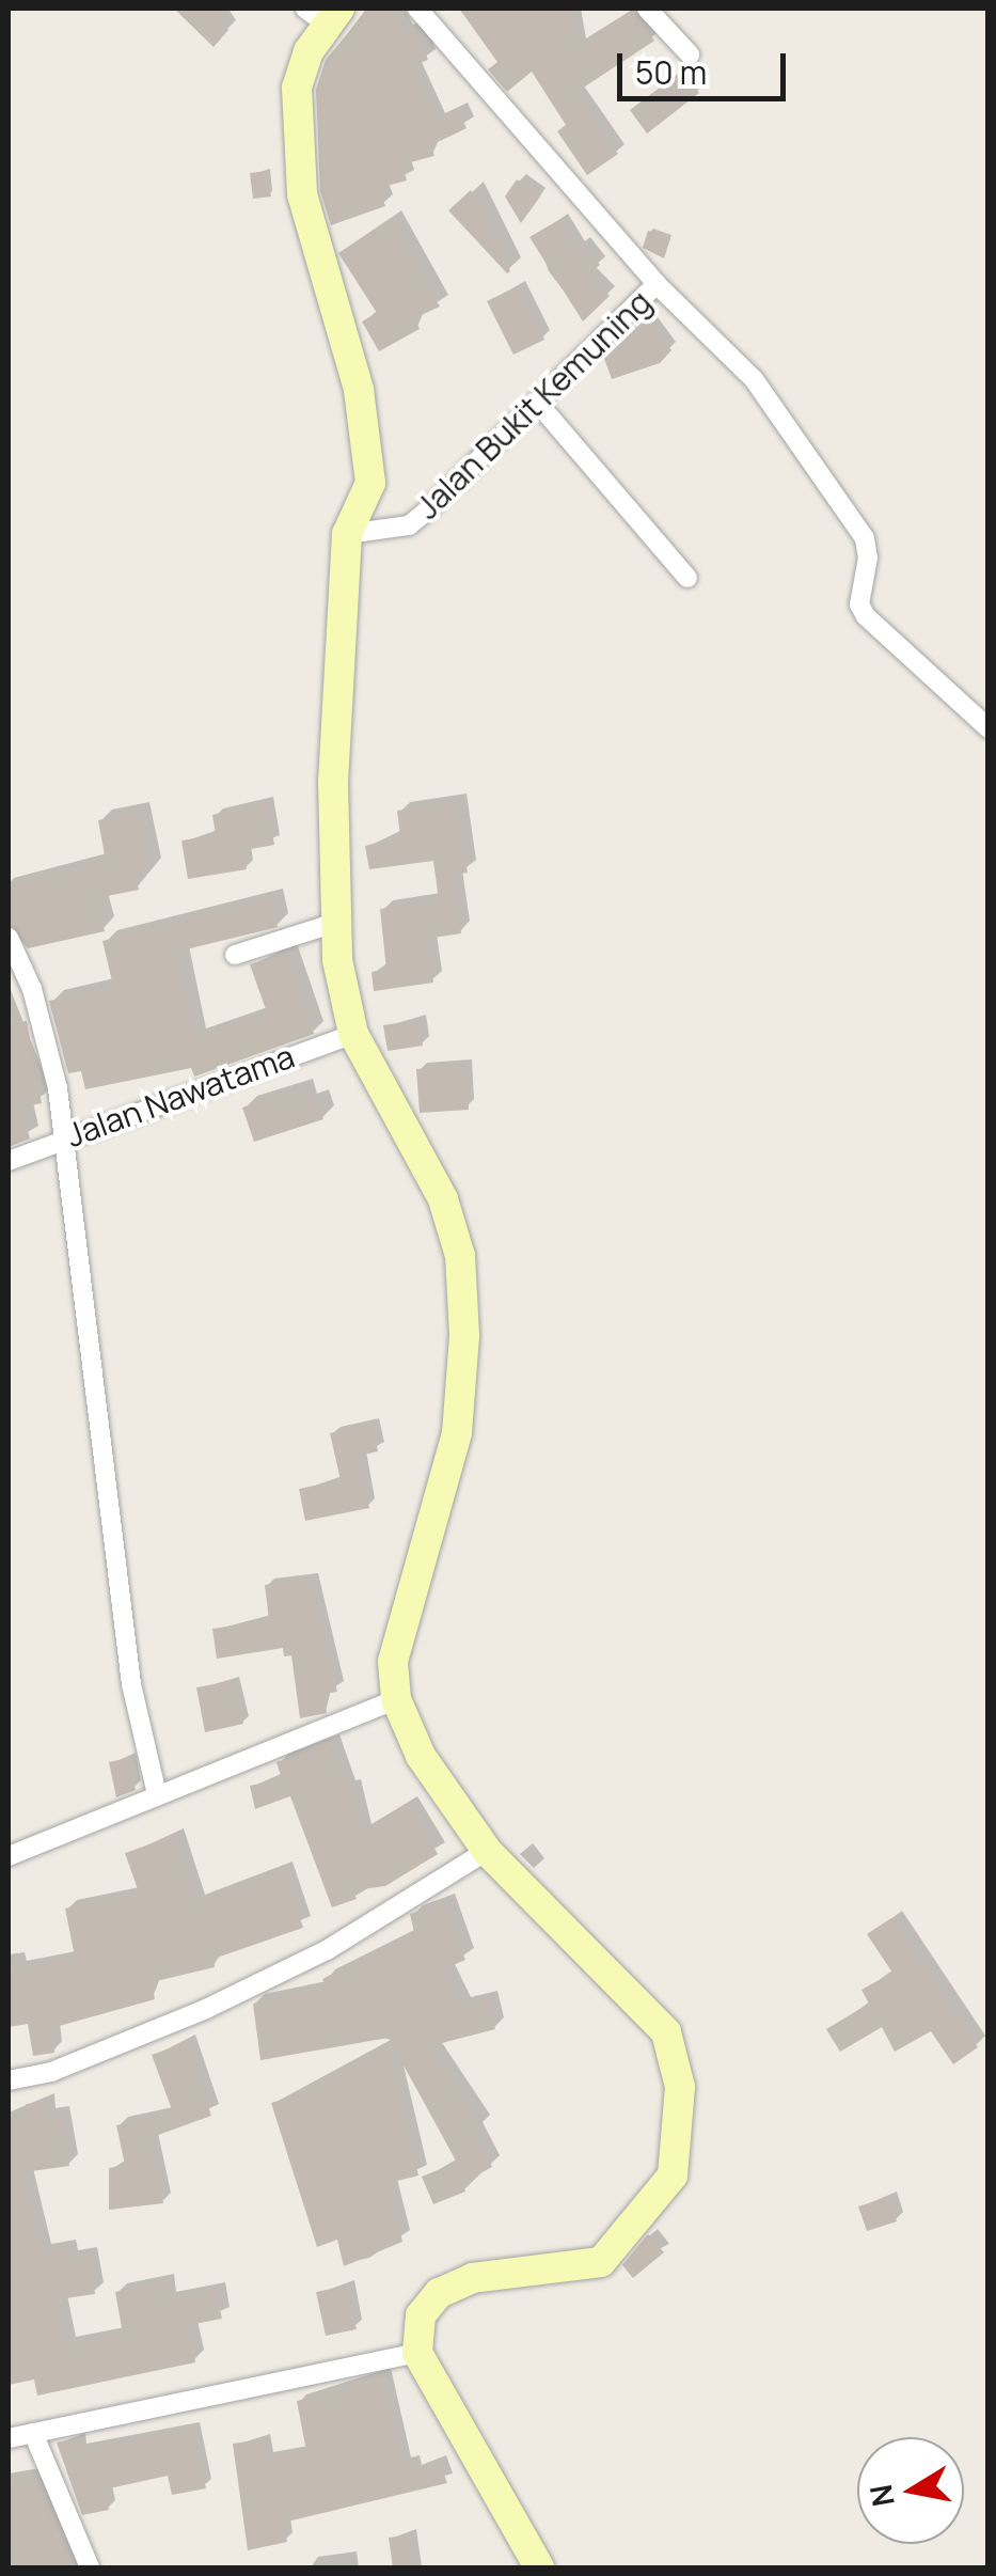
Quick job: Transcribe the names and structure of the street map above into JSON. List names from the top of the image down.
{
  "streets": {
    "street": ["Jalan Bukit Kemuning", "Jalan Nawatama"]
  },
  "scale_bar": "50 m",
  "north": "left"
}
